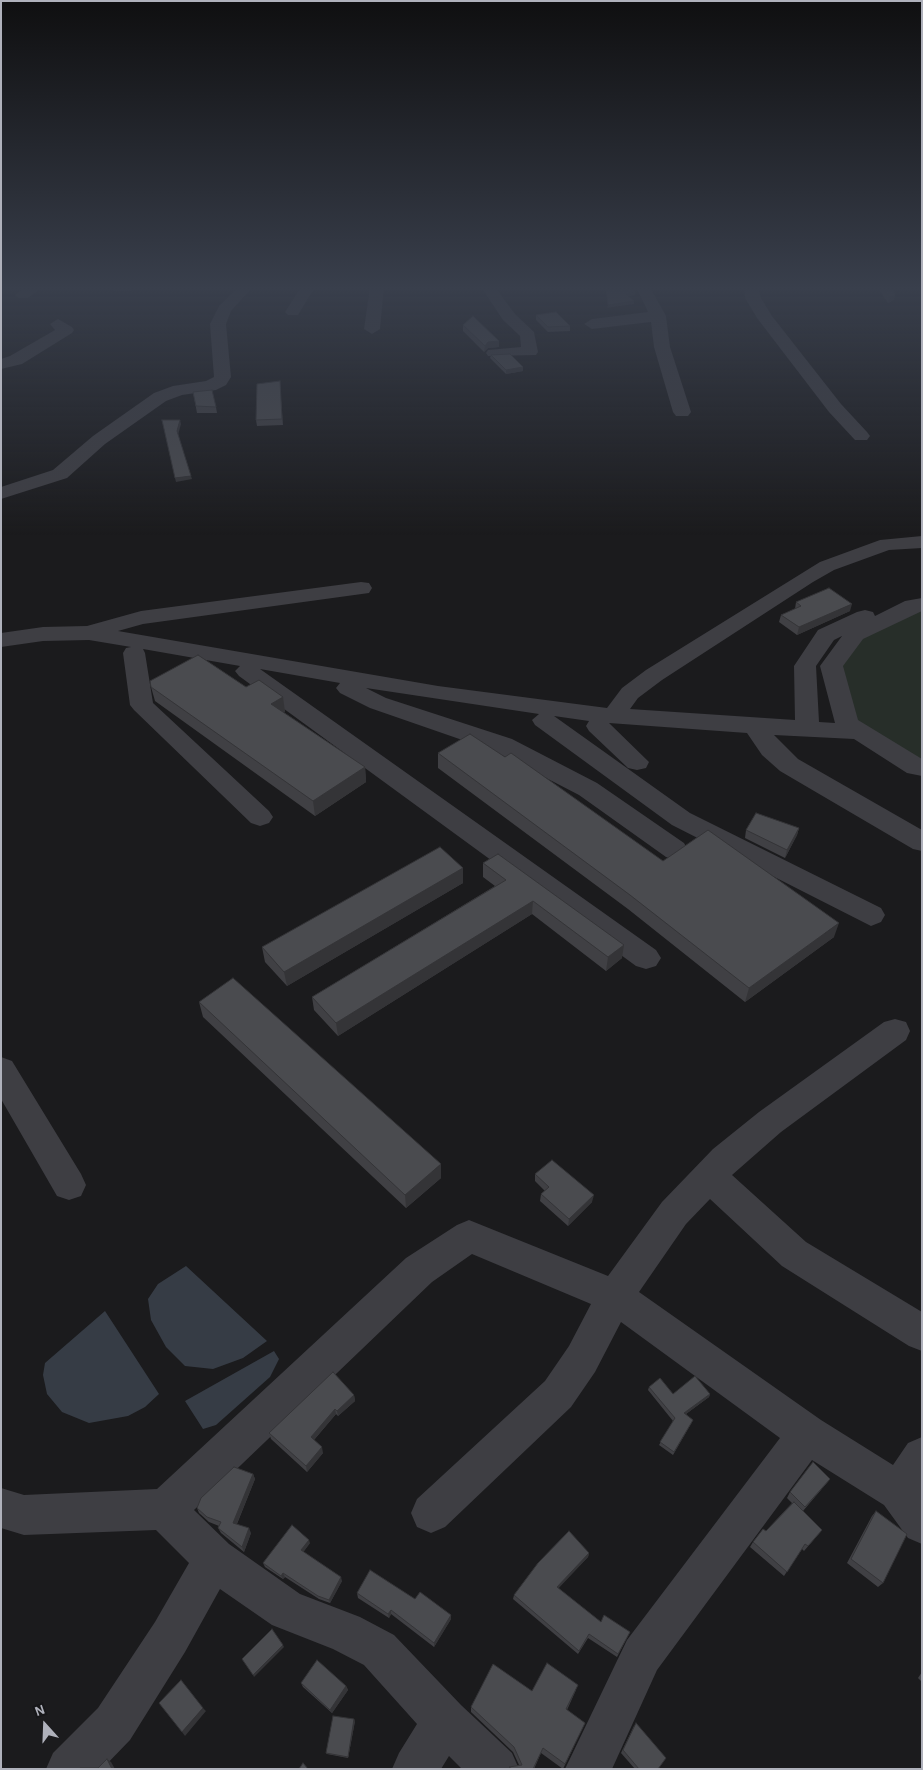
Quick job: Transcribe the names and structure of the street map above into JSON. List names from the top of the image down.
{
  "north": "top"
}
